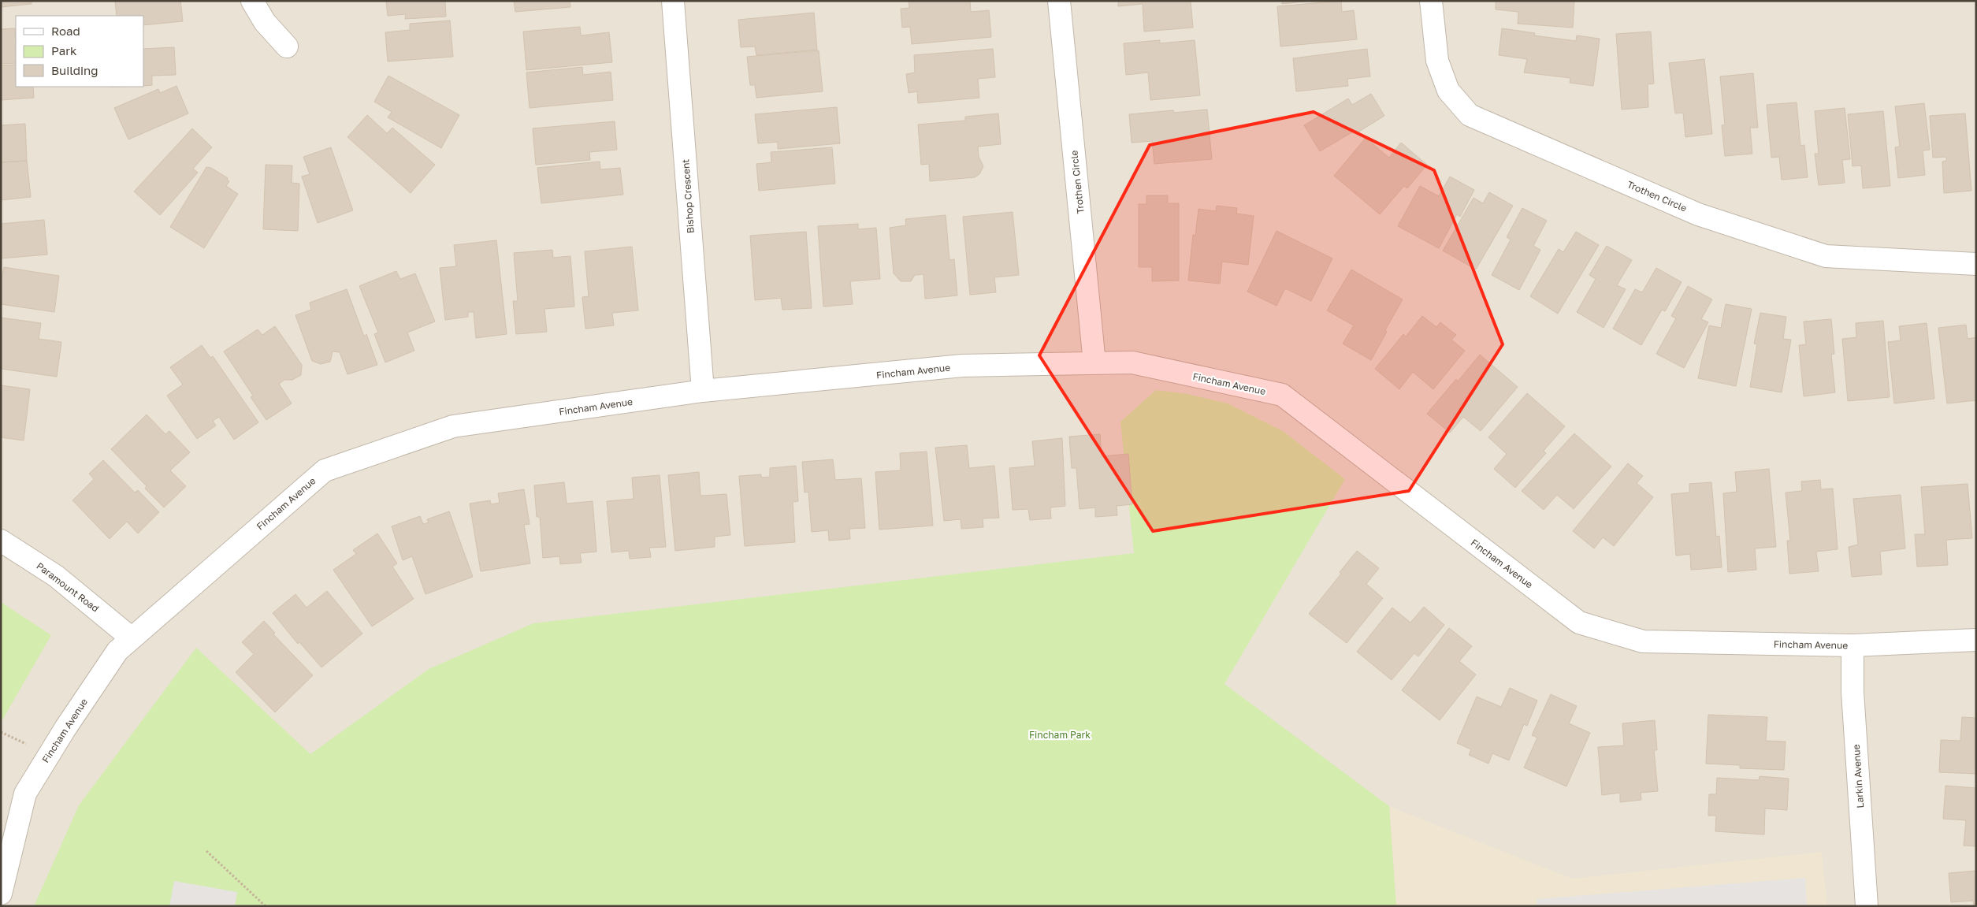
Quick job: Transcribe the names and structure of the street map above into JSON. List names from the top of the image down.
{
  "streets": {
    "street": [
      "Trothen Circle",
      "Bishop Crescent",
      "Fincham Avenue",
      "Paramount Road",
      "Larkin Avenue"
    ]
  },
  "crossings": [
    ["Trothen Circle", "Fincham Avenue"],
    ["Bishop Crescent", "Fincham Avenue"],
    ["Fincham Avenue", "Paramount Road"],
    ["Fincham Avenue", "Larkin Avenue"]
  ],
  "parks": ["Fincham Park"],
  "legend": ["Road", "Park", "Building"]
}
